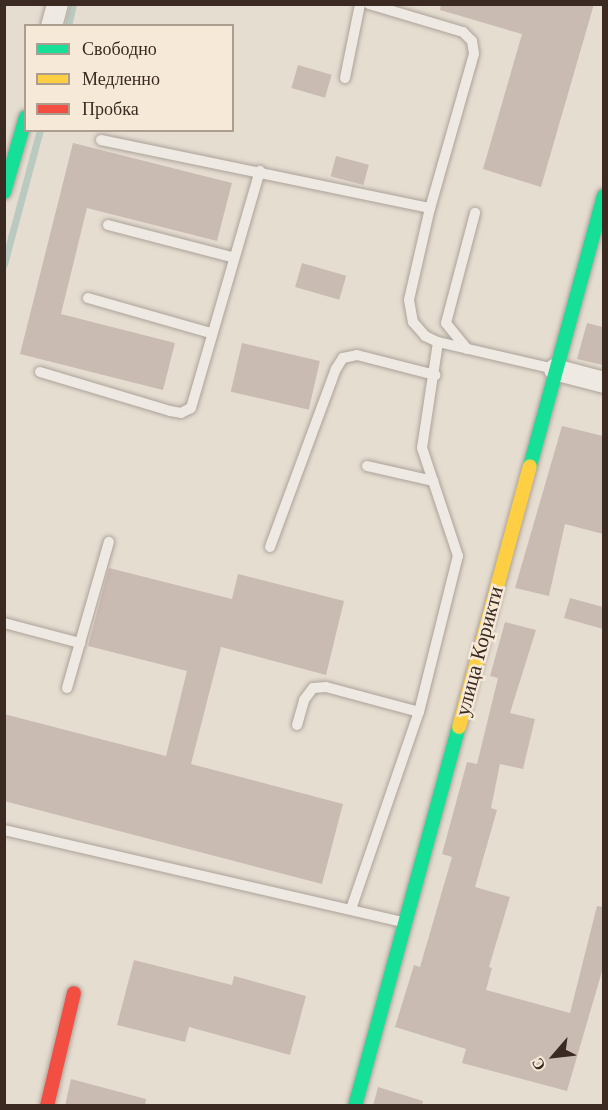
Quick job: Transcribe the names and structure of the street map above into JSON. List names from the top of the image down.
{
  "streets": {
    "street": ["улица Корикти"]
  },
  "legend": ["Свободно", "Медленно", "Пробка"],
  "north": "bottom left"
}
